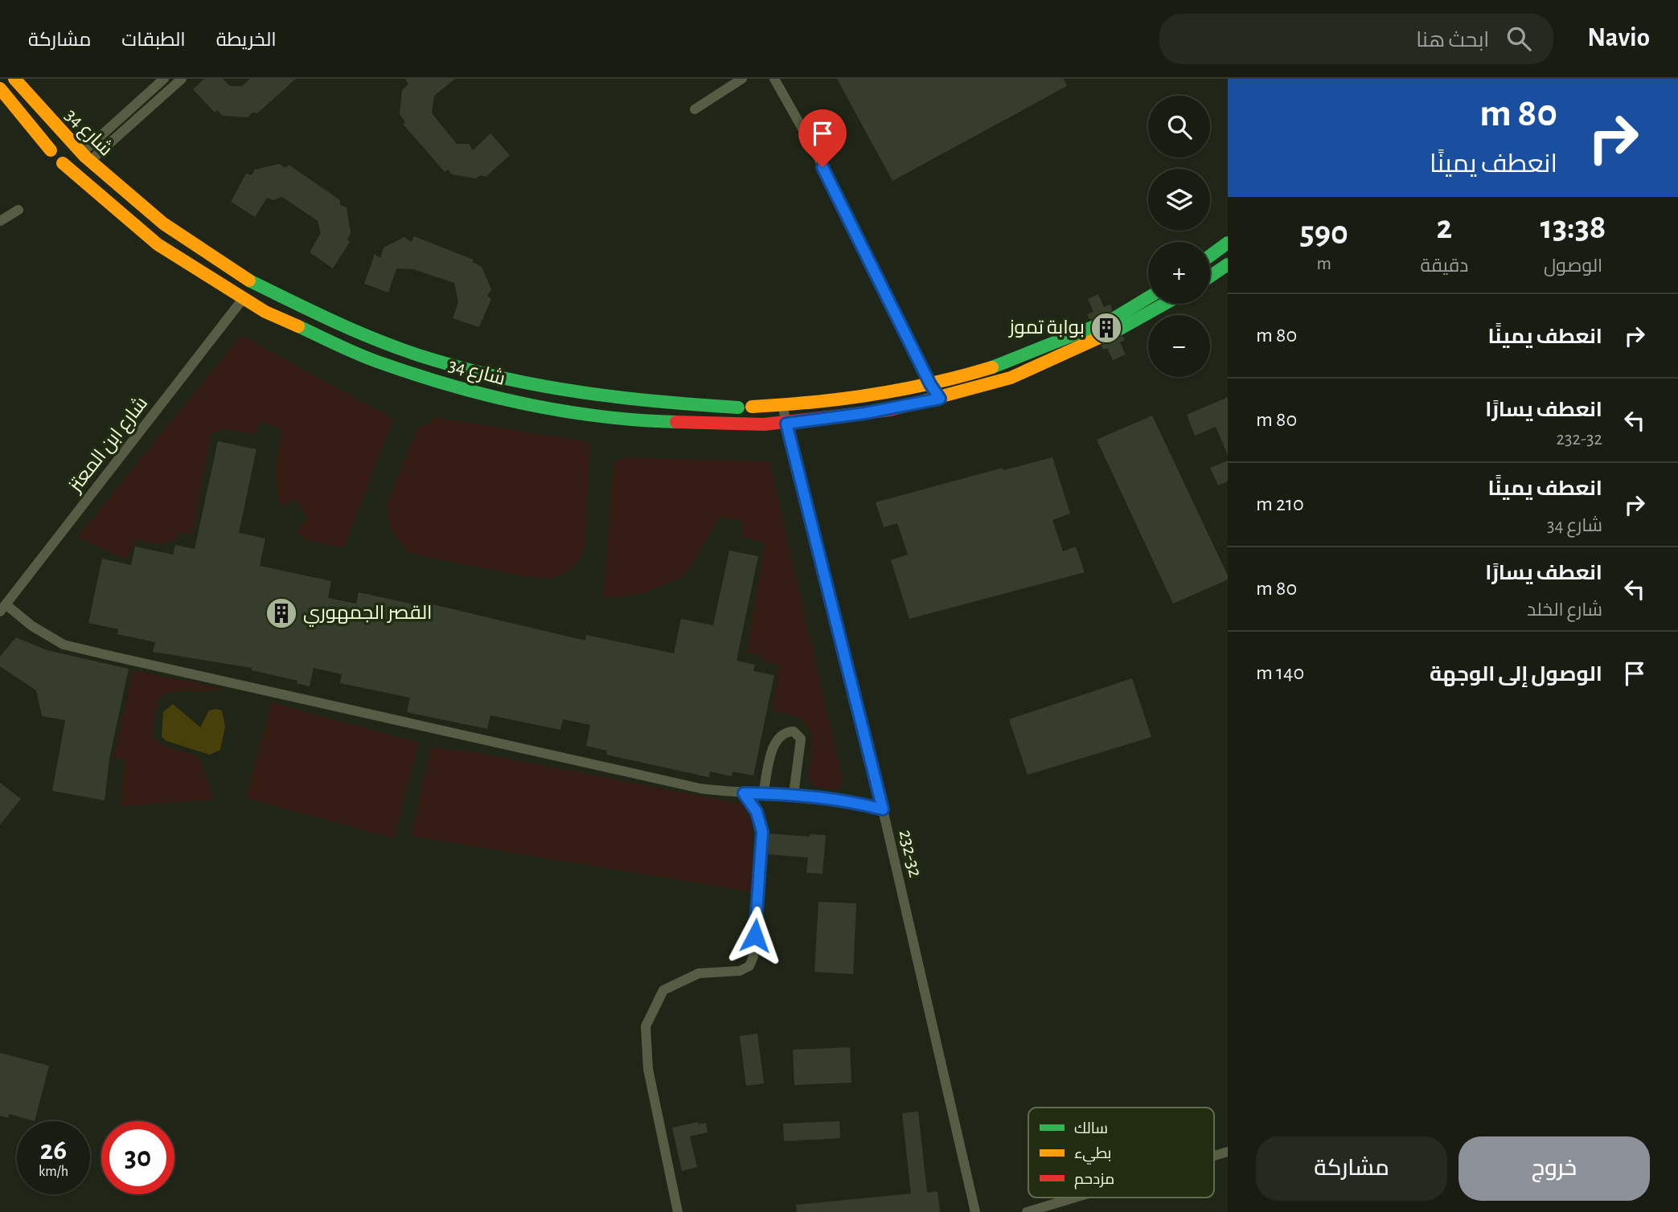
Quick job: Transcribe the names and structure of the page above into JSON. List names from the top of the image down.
{
  "streets": {
    "main road": ["شارع 34"],
    "street": ["شارع ابن المعتز", "232-32"]
  },
  "crossings": [
    ["شارع 34", "شارع ابن المعتز"],
    ["شارع 34", "232-32"]
  ],
  "places": {
    "building": ["بوابة تموز", "القصر الجمهوري"]
  },
  "legend": ["سالك", "بطيء", "مزدحم"],
  "page": {
    "header": "Navio",
    "search": "ابحث هنا",
    "nav": ["الخريطة", "الطبقات", "مشاركة"],
    "turn": ["80 m", "انعطف يمينًا"],
    "map_buttons": ["+", "−"],
    "eta": [
      "13:38",
      "الوصول",
      "2",
      "دقيقة",
      "590",
      "m"
    ],
    "list": [
      {
        "name": "انعطف يمينًا",
        "value": "80 m"
      },
      {
        "name": "انعطف يسارًا",
        "note": "232-32",
        "value": "80 m"
      },
      {
        "name": "انعطف يمينًا",
        "note": "شارع 34",
        "value": "210 m"
      },
      {
        "name": "انعطف يسارًا",
        "note": "شارع الخلد",
        "value": "80 m"
      },
      {
        "name": "الوصول إلى الوجهة",
        "value": "140 m"
      }
    ],
    "speed": "26 km/h",
    "limit": "30",
    "buttons": ["خروج", "مشاركة"]
  }
}
